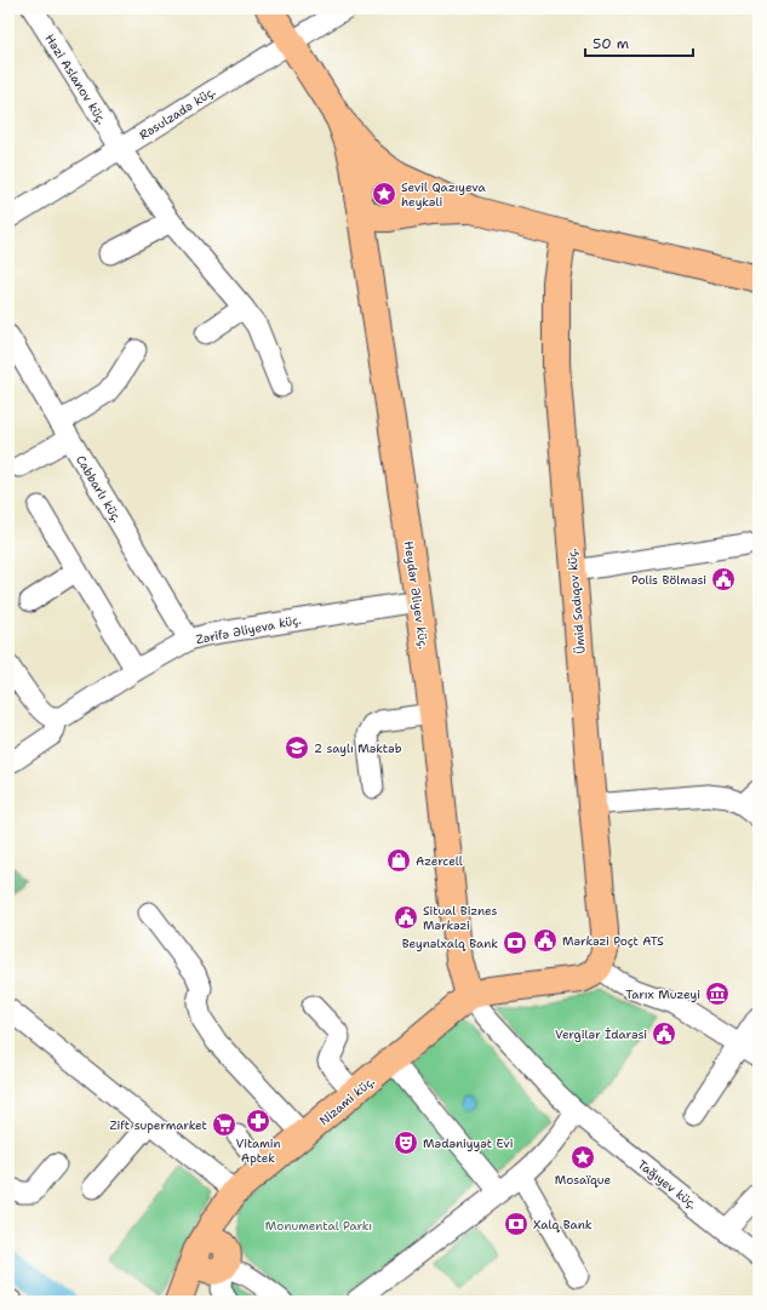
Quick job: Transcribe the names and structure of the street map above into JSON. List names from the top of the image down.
{
  "streets": {
    "main road": ["Heydər Əliyev küç.", "Ümid Sadıqov küç.", "Nizami küç."],
    "street": [
      "Həzi Aslanov küç.",
      "Rəsulzadə küç.",
      "Cabbarlı küç.",
      "Zərifə Əliyeva küç.",
      "Tağıyev küç."
    ]
  },
  "crossings": [
    ["Həzi Aslanov küç.", "Rəsulzadə küç."],
    ["Cabbarlı küç.", "Zərifə Əliyeva küç."],
    ["Heydər Əliyev küç.", "Zərifə Əliyeva küç."],
    ["Heydər Əliyev küç.", "Nizami küç."],
    ["Heydər Əliyev küç.", "Tağıyev küç."],
    ["Nizami küç.", "Tağıyev küç."]
  ],
  "parks": ["Monumental Parkı"],
  "places": {
    "place": ["Sevil Qazıyeva heykəli", "Mosaïque"],
    "public building": [
      "Polis Bölməsi",
      "Situal Biznes Mərkəzi",
      "Mərkəzi Poçt ATS",
      "Vergilər İdarəsi"
    ],
    "school or university": ["2 saylı Məktəb"],
    "shop": ["Azercell"],
    "bank": ["Beynəlxalq Bank", "Xalq Bank"],
    "museum": ["Tarıx Muzeyi"],
    "pharmacy": ["Vitamin Aptek"],
    "supermarket": ["Zift supermarket"],
    "theatre": ["Mədəniyyət Evi"]
  },
  "scale_bar": "50 m"
}
